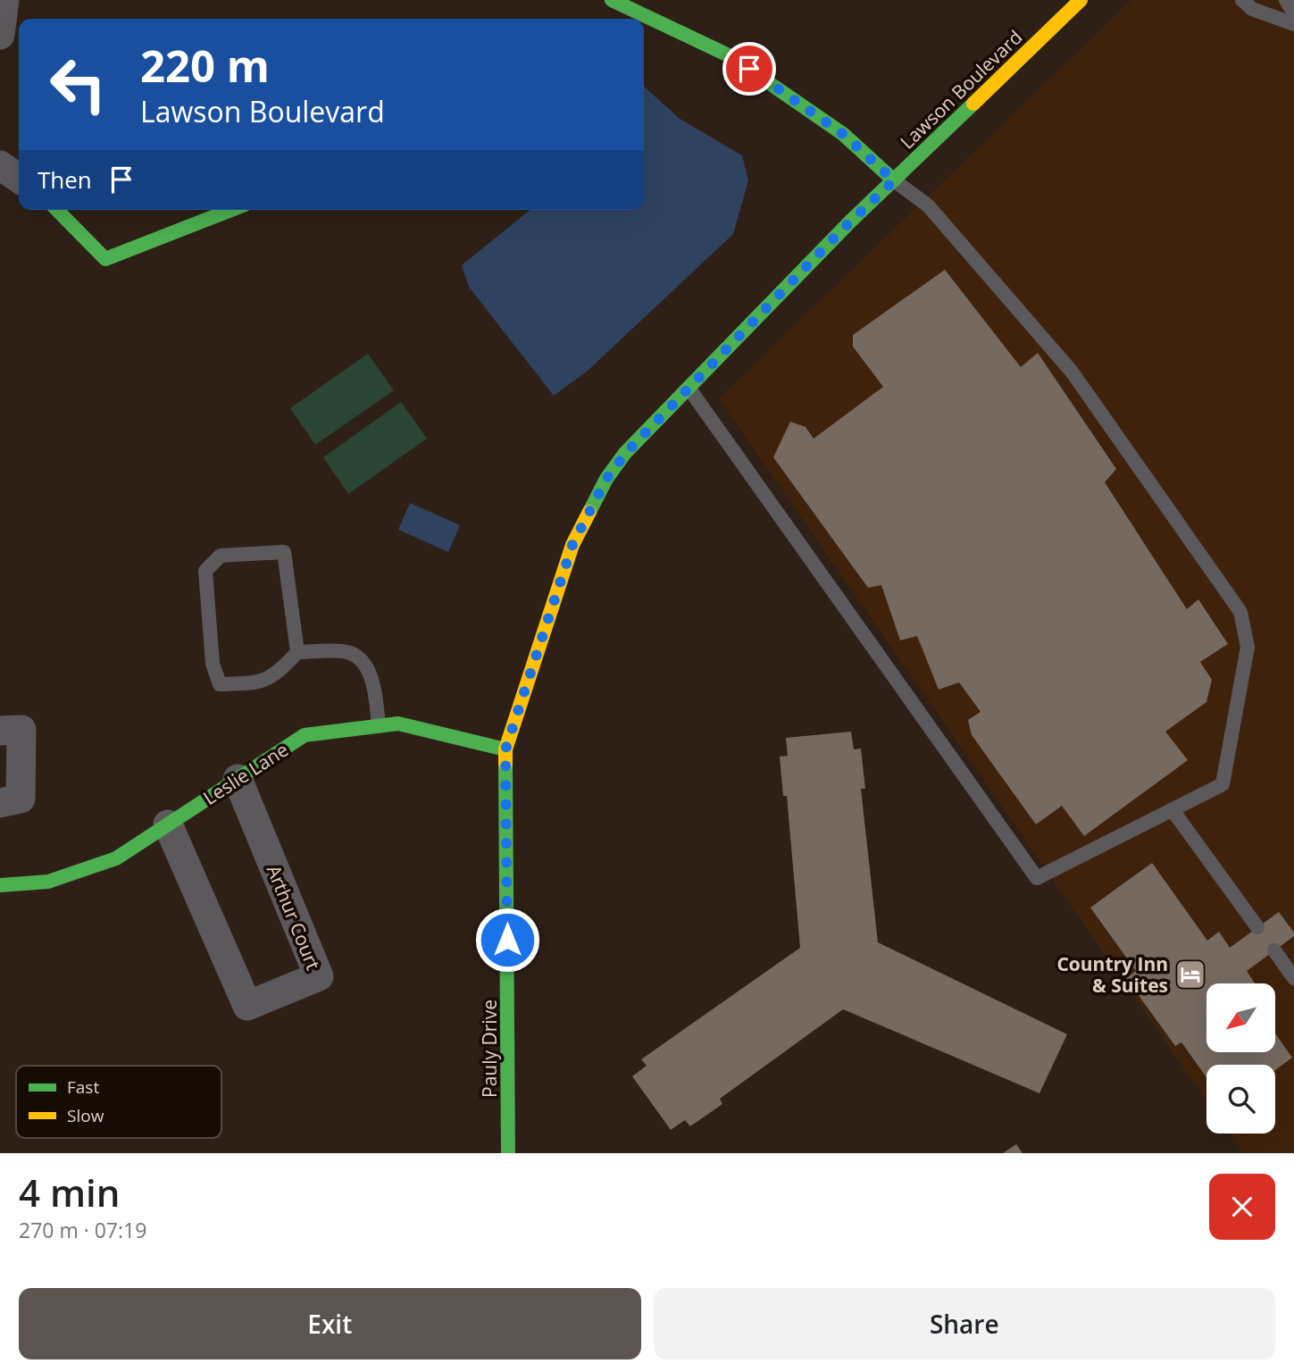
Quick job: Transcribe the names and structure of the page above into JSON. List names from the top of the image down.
{
  "streets": {
    "street": [
      "Lawson Boulevard",
      "Leslie Lane",
      "Arthur Court",
      "Pauly Drive"
    ]
  },
  "crossings": [
    ["Lawson Boulevard", "Pauly Drive"],
    ["Leslie Lane", "Arthur Court"],
    ["Leslie Lane", "Pauly Drive"]
  ],
  "places": {
    "hotel": ["Country Inn & Suites"]
  },
  "legend": ["Fast", "Slow"],
  "north": "bottom left",
  "page": {
    "turn": ["220 m", "Lawson Boulevard"],
    "then": "Then",
    "heading": ["4 min", "270 m · 07:19"],
    "buttons": ["Exit", "Share"]
  }
}
